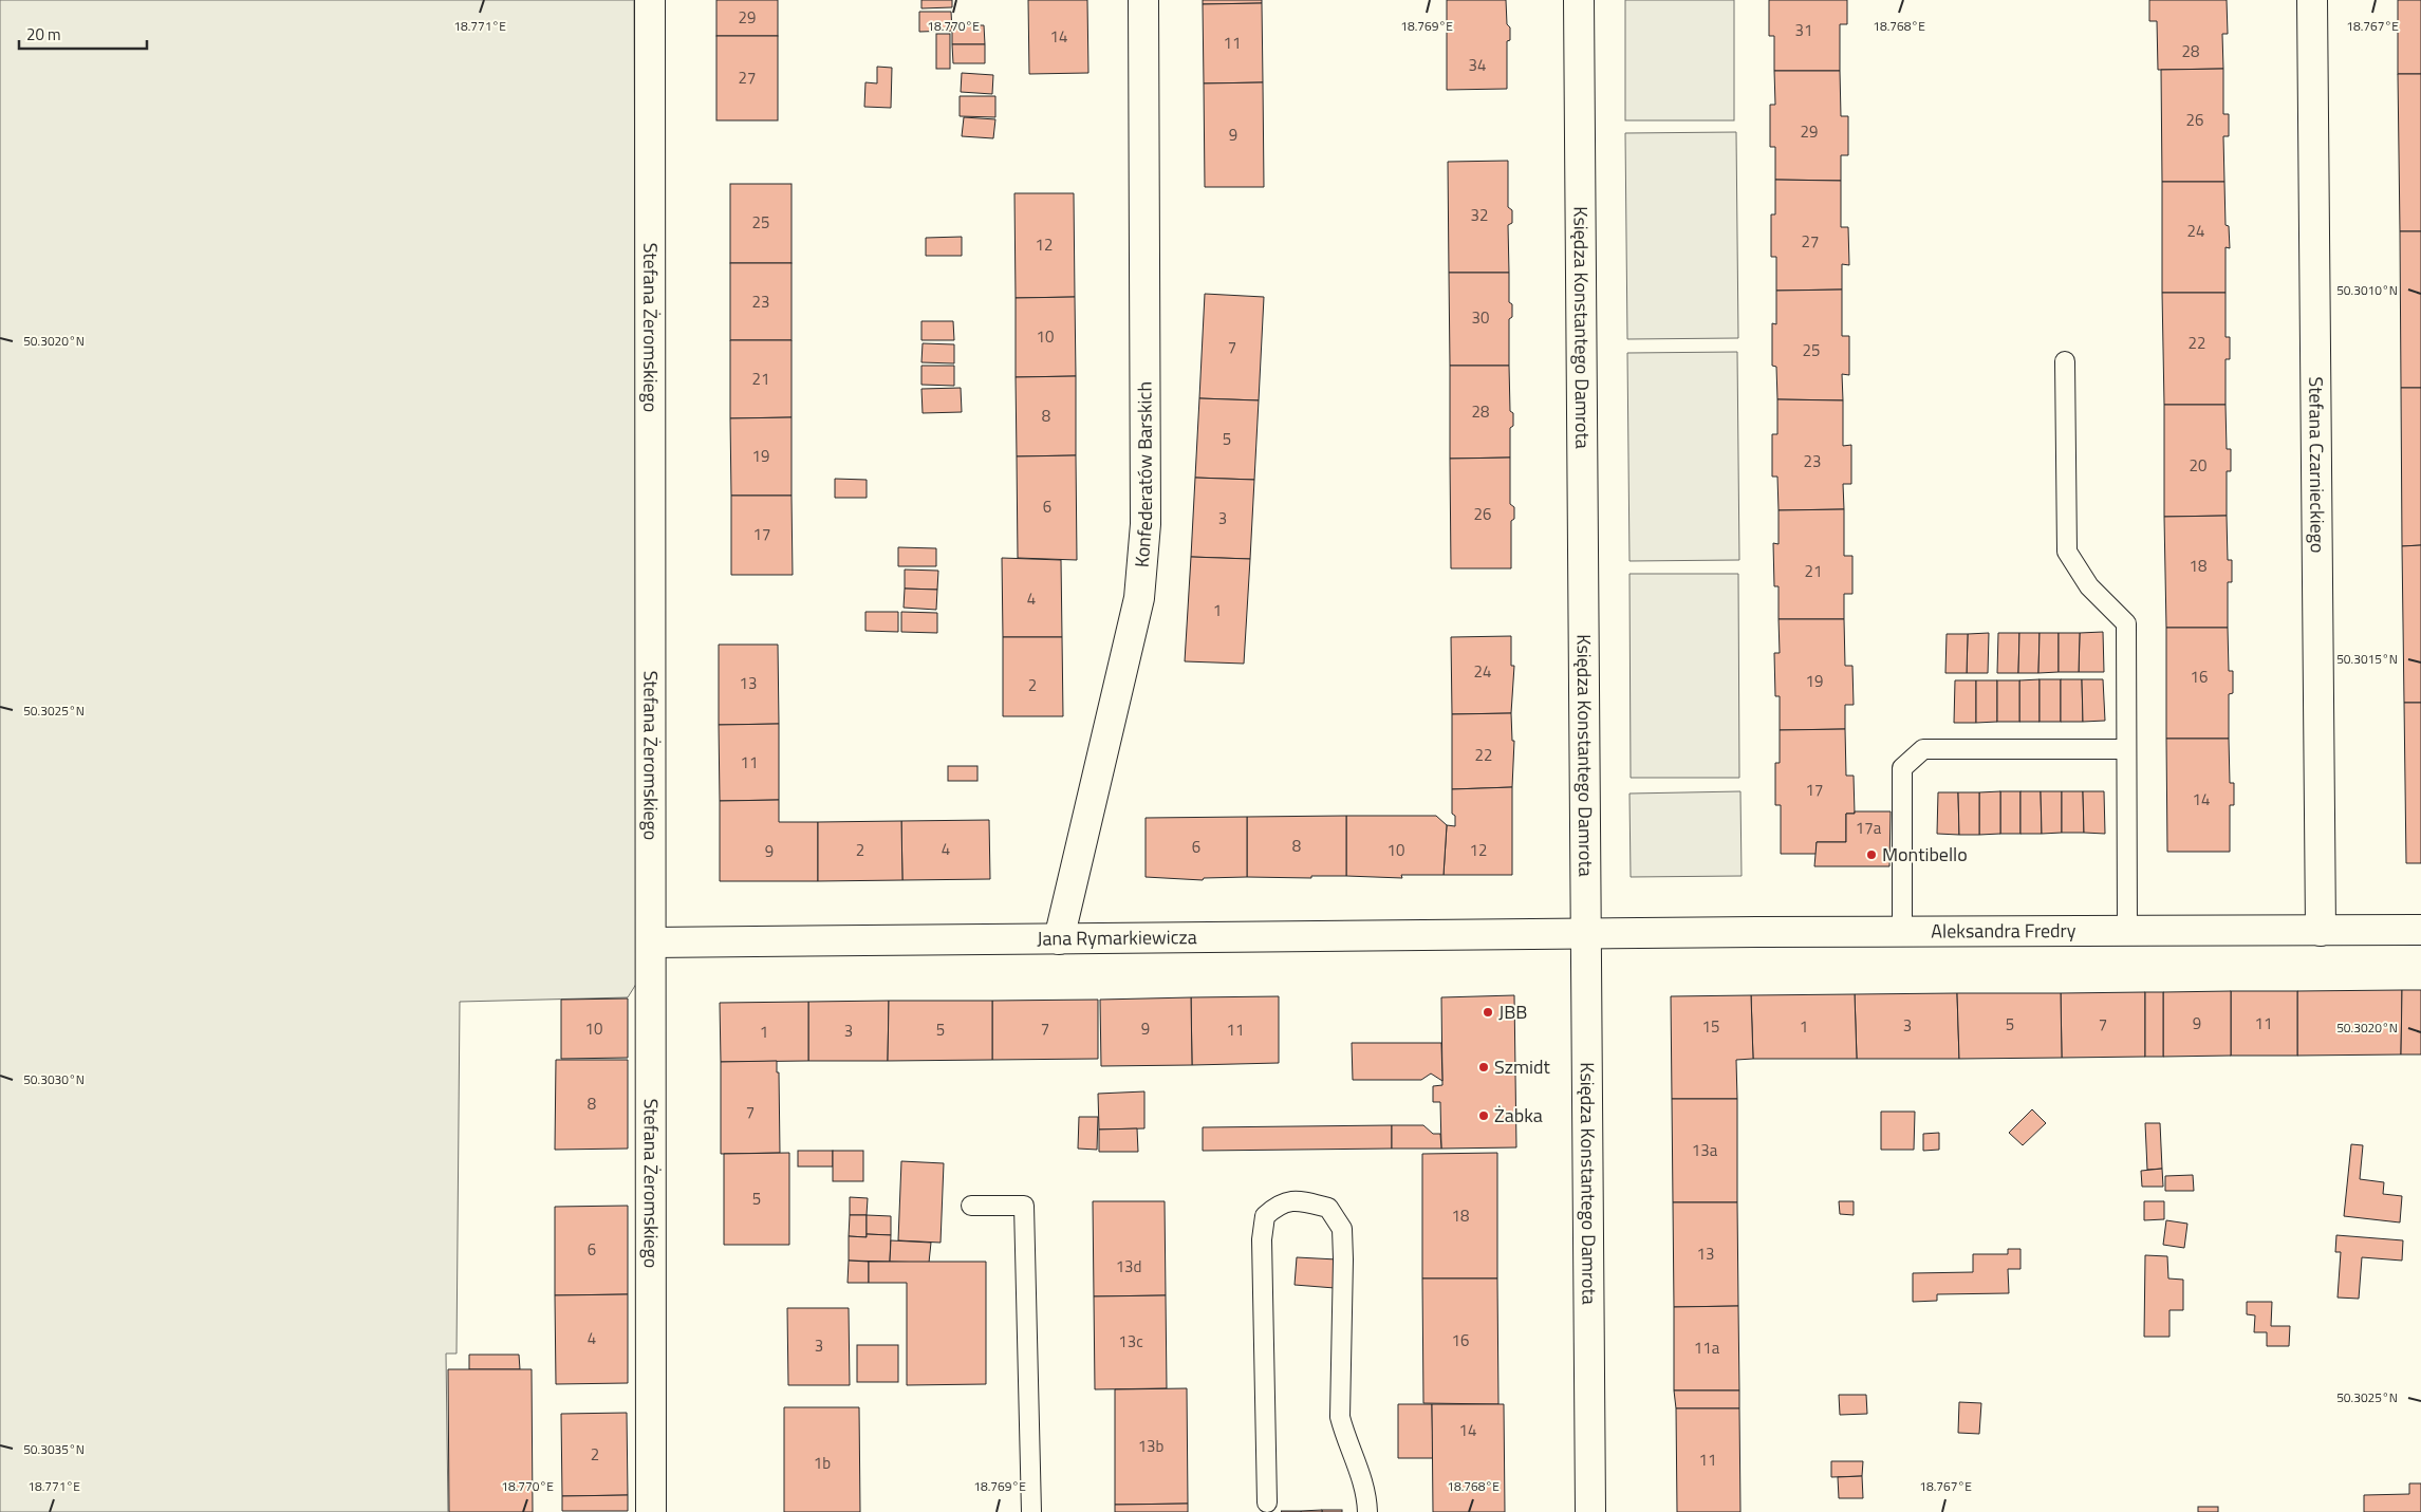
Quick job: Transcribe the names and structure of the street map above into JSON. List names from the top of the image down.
{
  "streets": {
    "street": [
      "Stefana Żeromskiego",
      "Księdza Konstantego Damrota",
      "Stefana Czarnieckiego",
      "Konfederatów Barskich",
      "Aleksandra Fredry",
      "Jana Rymarkiewicza"
    ]
  },
  "crossings": [
    ["Stefana Żeromskiego", "Jana Rymarkiewicza"],
    ["Księdza Konstantego Damrota", "Aleksandra Fredry"],
    ["Księdza Konstantego Damrota", "Jana Rymarkiewicza"],
    ["Stefana Czarnieckiego", "Aleksandra Fredry"],
    ["Konfederatów Barskich", "Jana Rymarkiewicza"],
    ["Aleksandra Fredry", "Jana Rymarkiewicza"]
  ],
  "places": [
    "Montibello",
    "JBB",
    "Szmidt",
    "Żabka"
  ],
  "house_numbers": [
    "29",
    "31",
    "14",
    "11",
    "28",
    "34",
    "27",
    "26",
    "29",
    "9",
    "32",
    "25",
    "24",
    "27",
    "12",
    "23",
    "30",
    "10",
    "22",
    "7",
    "25",
    "21",
    "28",
    "8",
    "5",
    "19",
    "23",
    "20",
    "6",
    "26",
    "3",
    "17",
    "18",
    "21",
    "4",
    "1",
    "24",
    "16",
    "19",
    "13",
    "2",
    "22",
    "11",
    "17",
    "14",
    "17a",
    "8",
    "6",
    "4",
    "2",
    "10",
    "12",
    "9",
    "9",
    "11",
    "5",
    "7",
    "3",
    "15",
    "1",
    "10",
    "7",
    "9",
    "5",
    "11",
    "3",
    "1",
    "8",
    "7",
    "13a",
    "5",
    "18",
    "6",
    "13",
    "13d",
    "4",
    "16",
    "13c",
    "3",
    "11a",
    "14",
    "13b",
    "2",
    "11",
    "1b"
  ],
  "scale_bar": "20 m",
  "coordinates": [
    "18.771°E",
    "18.770°E",
    "18.769°E",
    "18.768°E",
    "18.767°E",
    "50.3010°N",
    "50.3020°N",
    "50.3015°N",
    "50.3025°N",
    "50.3030°N",
    "50.3035°N"
  ]
}
